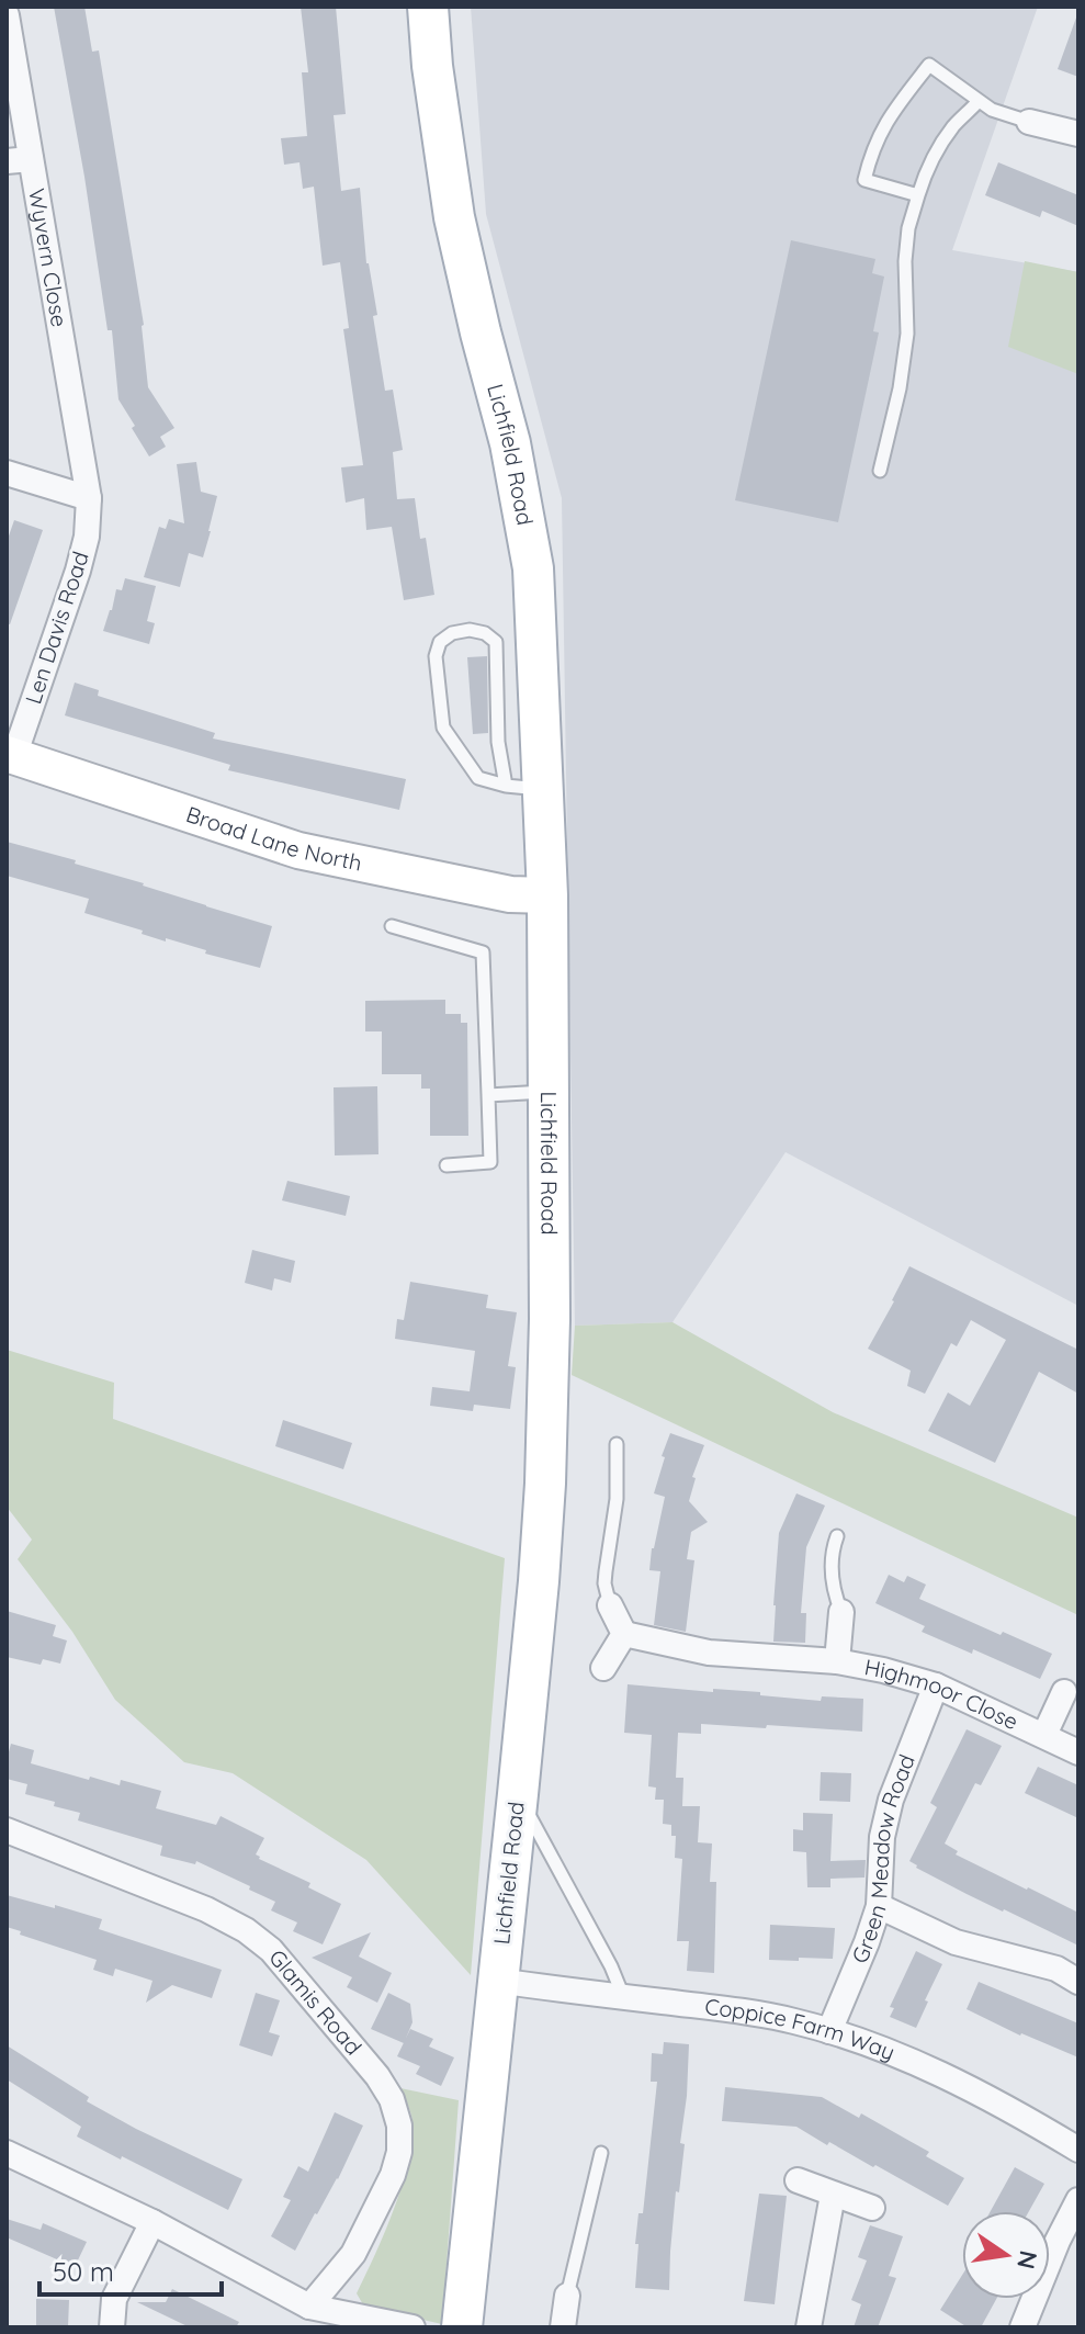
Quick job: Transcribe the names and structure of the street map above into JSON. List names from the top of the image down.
{
  "streets": {
    "main road": ["Lichfield Road"],
    "street": [
      "Wyvern Close",
      "Len Davis Road",
      "Broad Lane North",
      "Highmoor Close",
      "Green Meadow Road",
      "Glamis Road",
      "Coppice Farm Way"
    ]
  },
  "crossings": [
    ["Wyvern Close", "Len Davis Road"],
    ["Lichfield Road", "Broad Lane North"],
    ["Lichfield Road", "Coppice Farm Way"],
    ["Len Davis Road", "Broad Lane North"],
    ["Highmoor Close", "Green Meadow Road"],
    ["Green Meadow Road", "Coppice Farm Way"]
  ],
  "scale_bar": "50 m",
  "north": "right"
}
